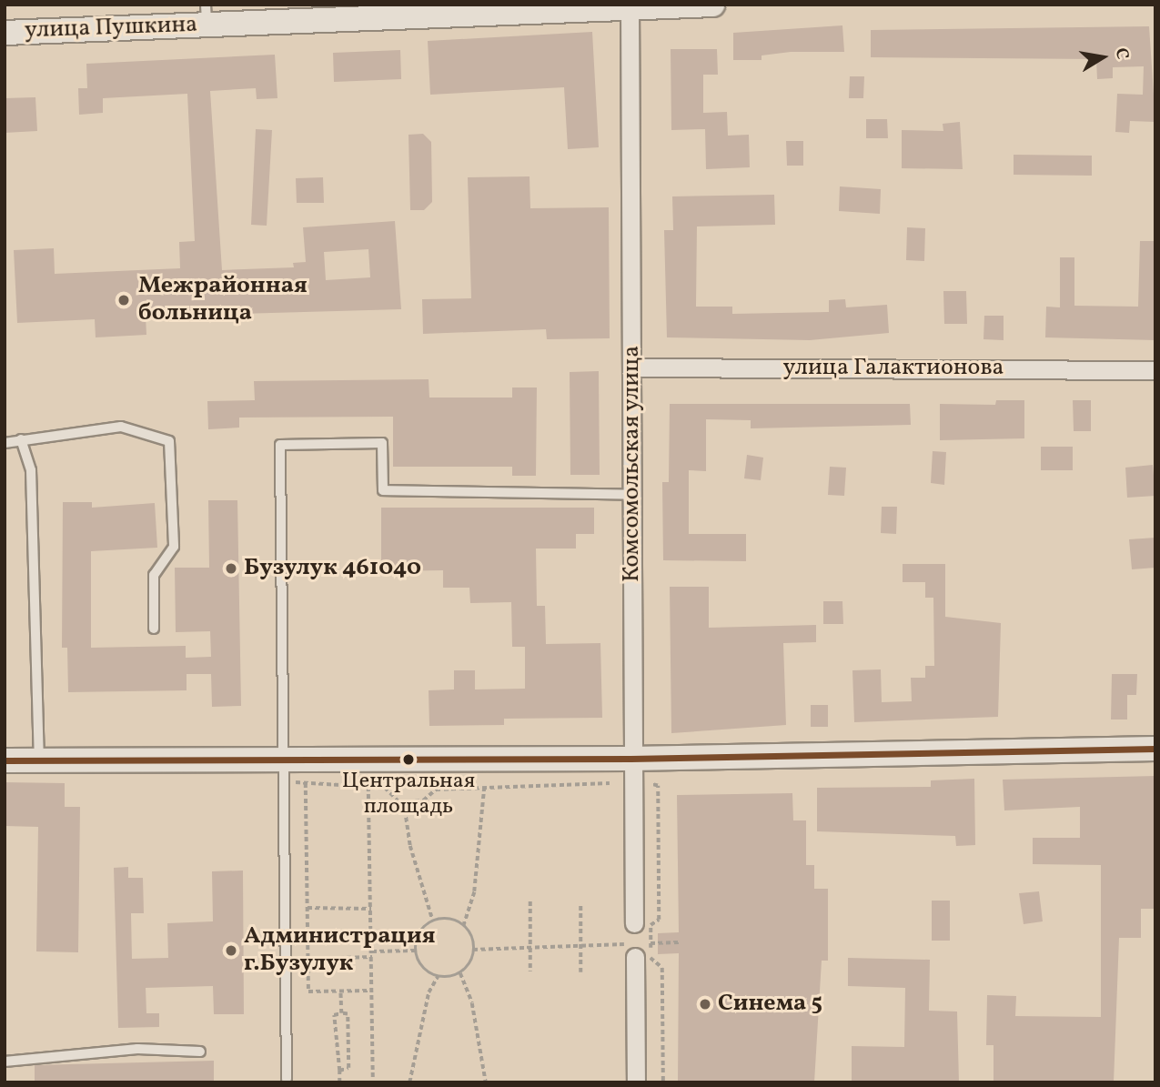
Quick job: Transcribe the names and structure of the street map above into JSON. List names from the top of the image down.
{
  "streets": {
    "street": ["улица Пушкина", "улица Галактионова", "Комсомольская улица"]
  },
  "crossings": [
    ["улица Пушкина", "Комсомольская улица"],
    ["улица Галактионова", "Комсомольская улица"]
  ],
  "places": [
    "Межрайонная больница",
    "Бузулук 461040",
    "Центральная площадь",
    "Администрация г.Бузулук",
    "Синема 5"
  ],
  "north": "right"
}
